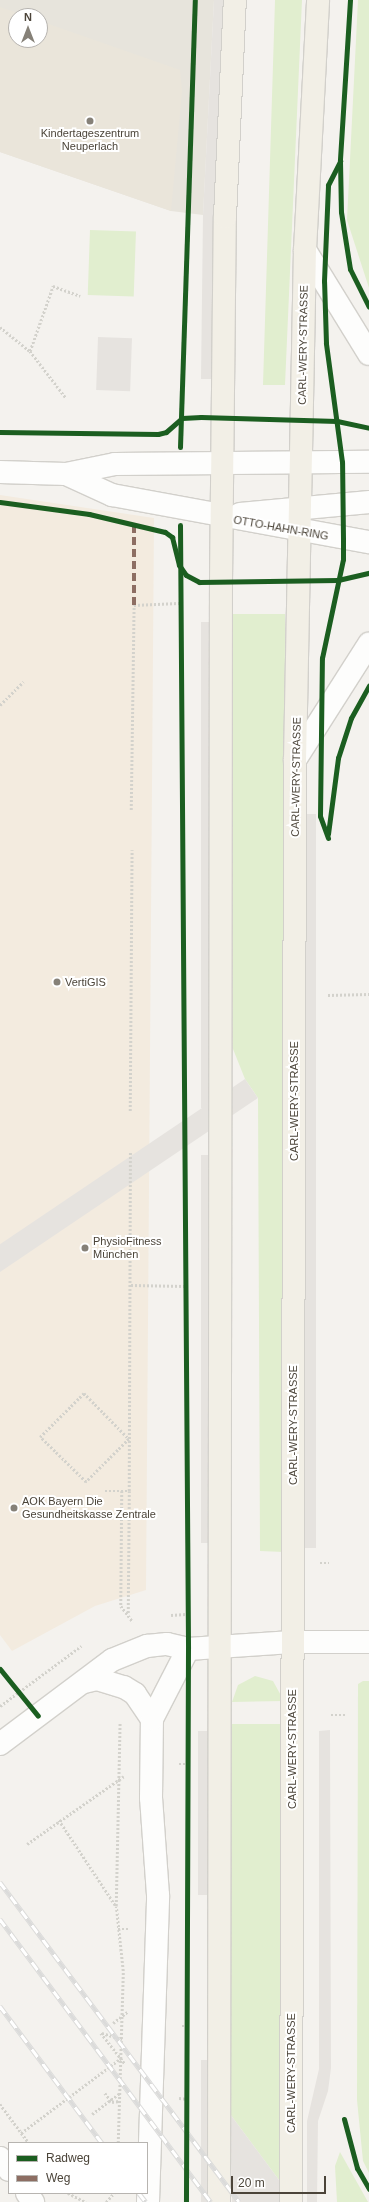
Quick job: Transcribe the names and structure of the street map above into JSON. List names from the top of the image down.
{
  "streets": {
    "main road": ["CARL-WERY-STRASSE"],
    "street": ["OTTO-HAHN-RING"]
  },
  "crossings": [
    ["CARL-WERY-STRASSE", "OTTO-HAHN-RING"]
  ],
  "places": [
    "Kindertageszentrum Neuperlach",
    "VertiGIS",
    "PhysioFitness München",
    "AOK Bayern Die Gesundheitskasse Zentrale"
  ],
  "legend": ["Radweg", "Weg"],
  "scale_bar": "20 m",
  "north": "top"
}
